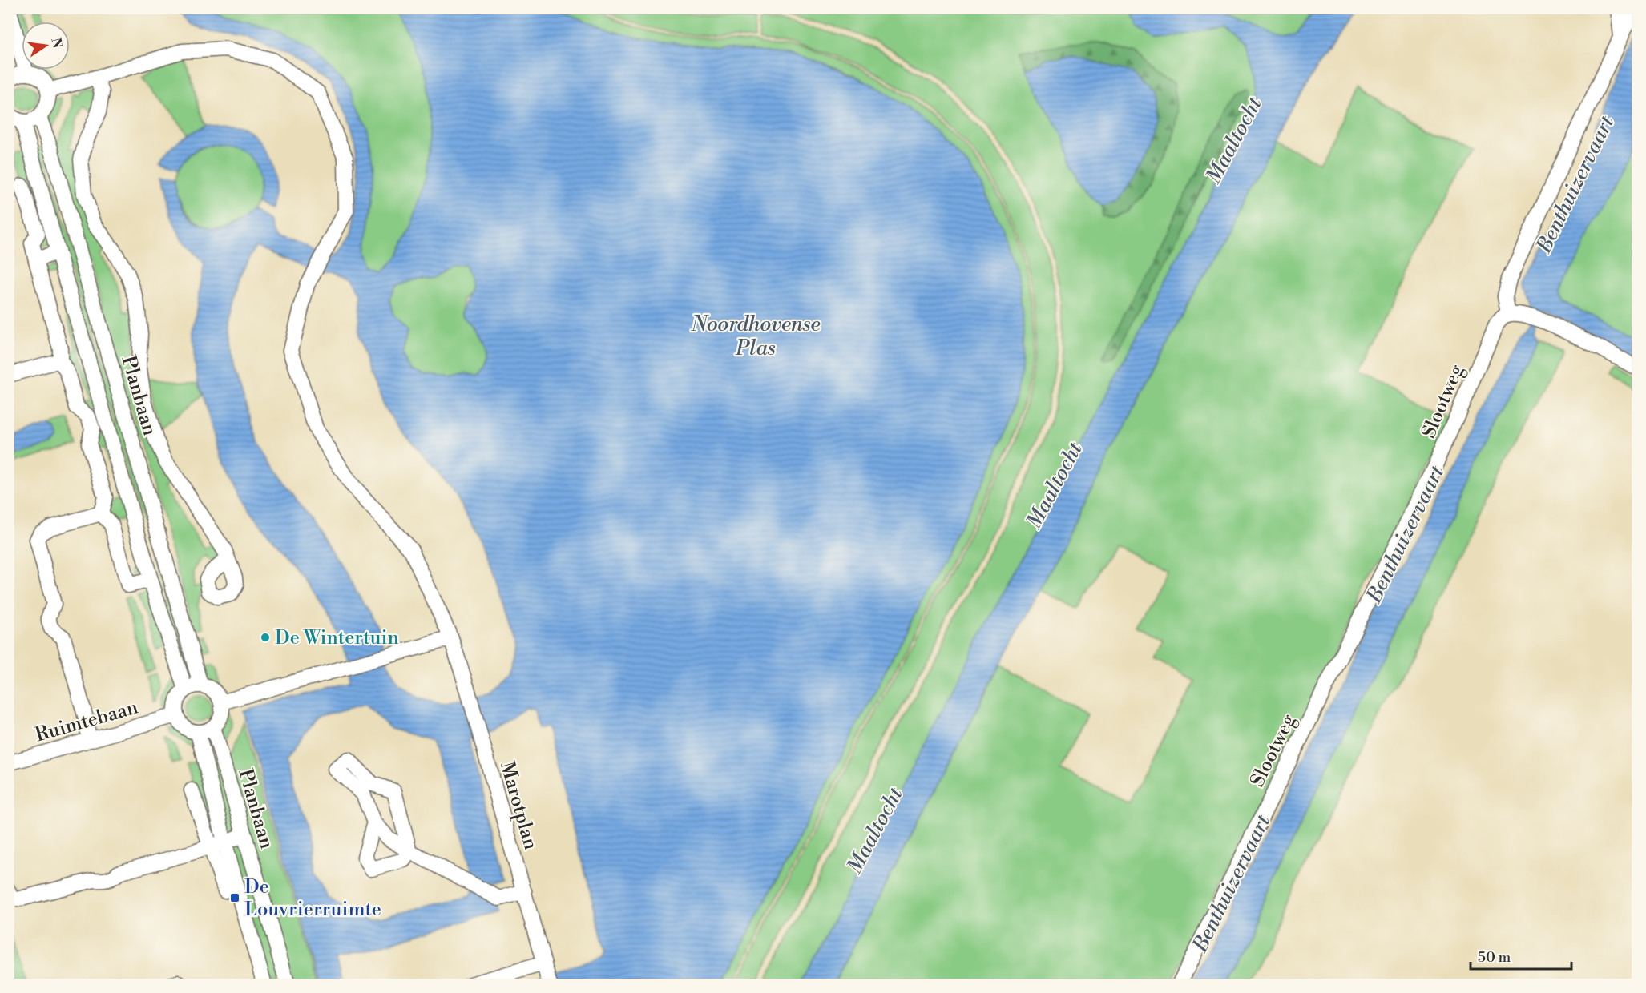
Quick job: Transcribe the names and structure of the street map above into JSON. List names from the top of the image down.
{
  "streets": {
    "street": [
      "Planbaan",
      "Slootweg",
      "Ruimtebaan",
      "Marotplan"
    ]
  },
  "crossings": [
    ["Planbaan", "Ruimtebaan"]
  ],
  "water": ["Maaltocht", "Benthuizervaart", "Noordhovense Plas"],
  "places": {
    "other": ["De Wintertuin"],
    "transit": ["De Louvrierruimte"]
  },
  "scale_bar": "50 m",
  "north": "right"
}
